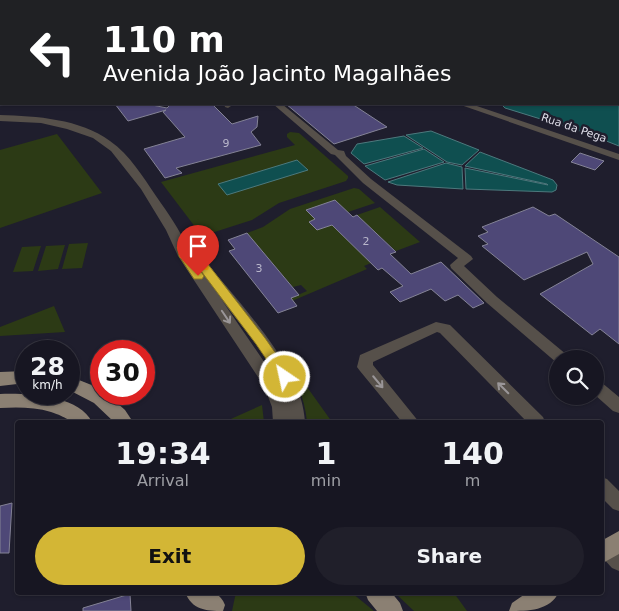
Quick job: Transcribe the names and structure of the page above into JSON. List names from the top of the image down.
{
  "streets": {
    "street": ["Rua da Pega"]
  },
  "house_numbers": ["9", "2", "3"],
  "page": {
    "turn": ["110 m", "Avenida João Jacinto Magalhães"],
    "speed": "28 km/h",
    "limit": "30",
    "eta": [
      "19:34",
      "Arrival",
      "1",
      "min",
      "140",
      "m"
    ],
    "buttons": ["Exit", "Share"]
  }
}
